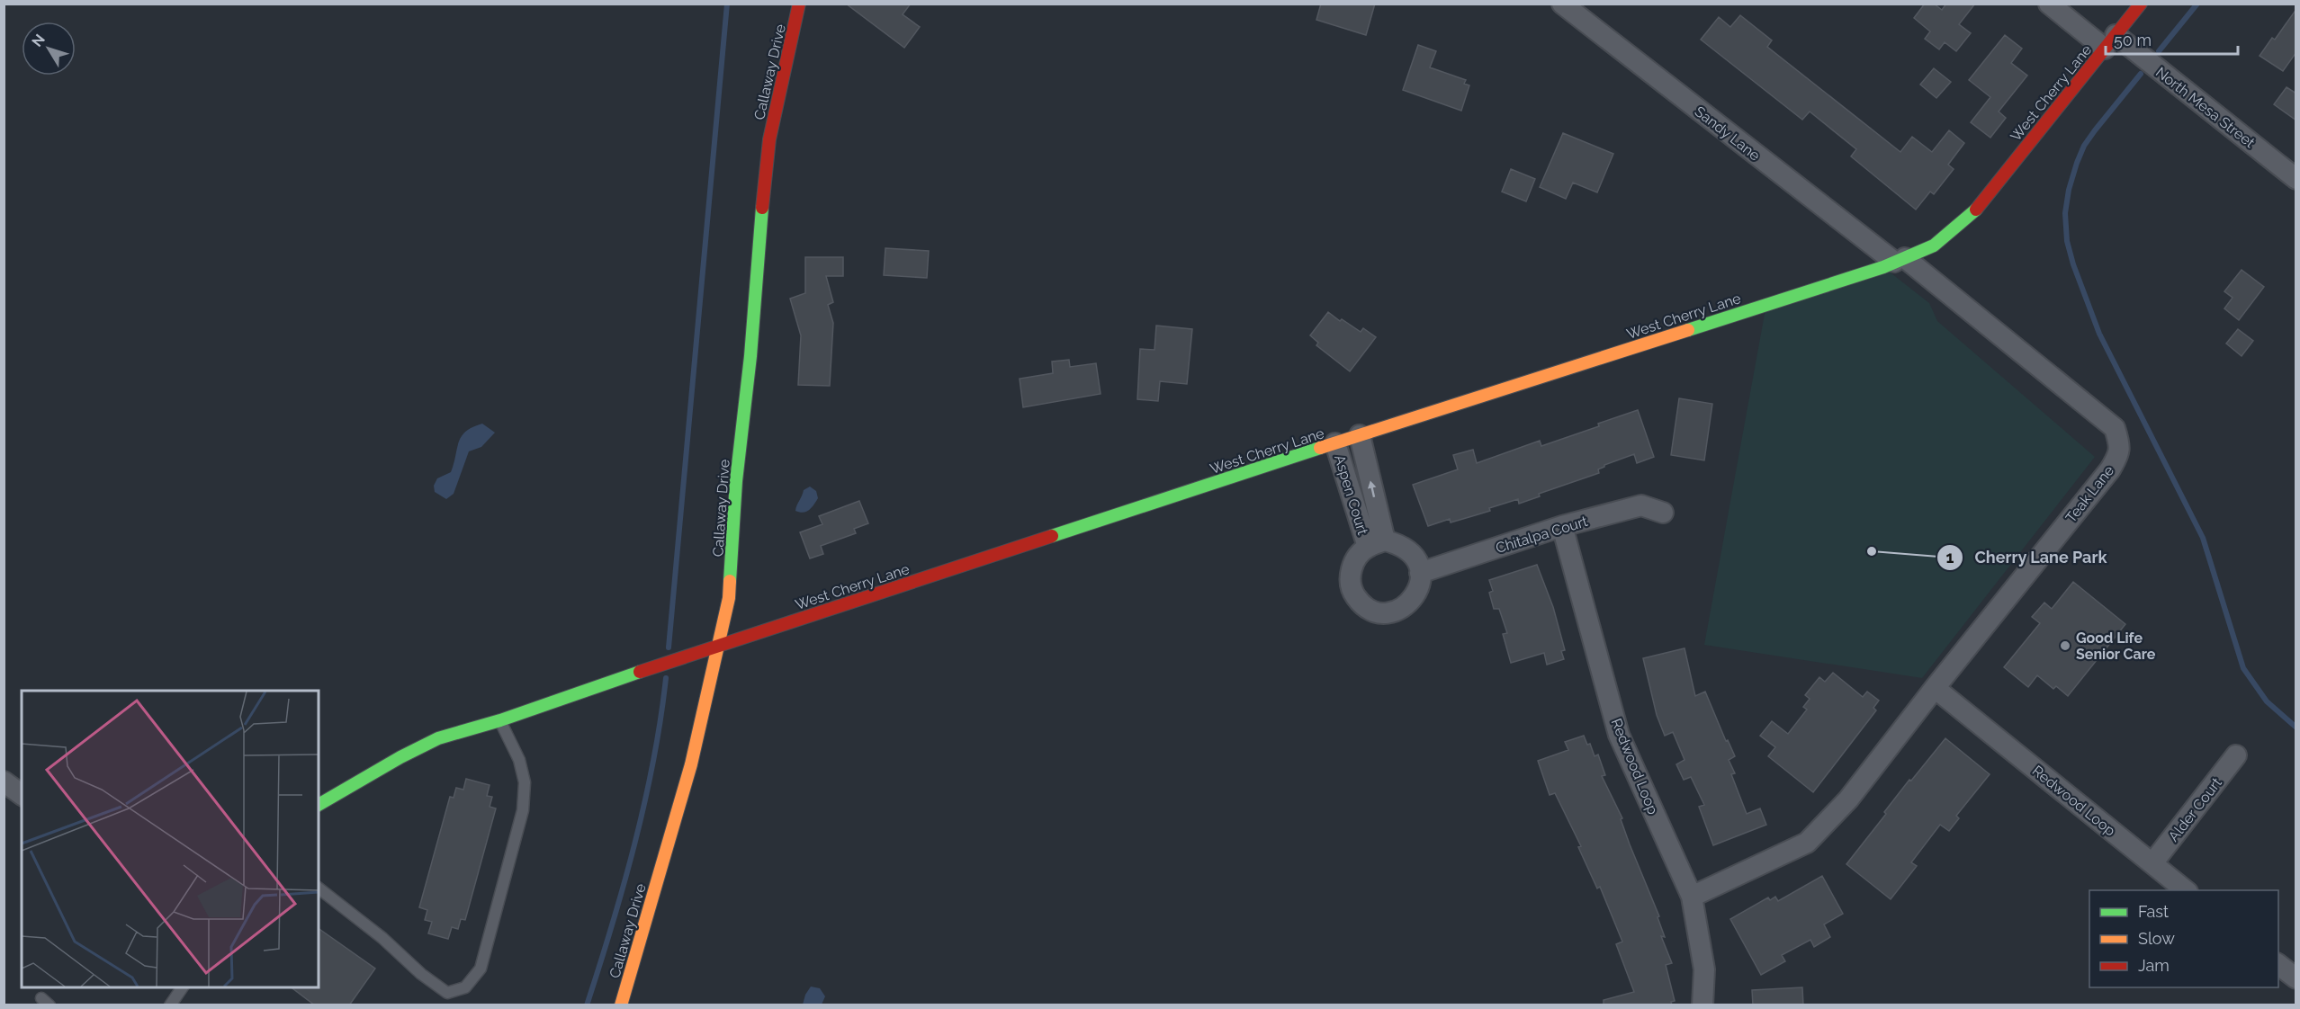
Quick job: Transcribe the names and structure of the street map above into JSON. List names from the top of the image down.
{
  "streets": {
    "street": [
      "Callaway Drive",
      "West Cherry Lane",
      "North Mesa Street",
      "Sandy Lane",
      "Teak Lane",
      "Aspen Court",
      "Chitalpa Court",
      "Redwood Loop",
      "Alder Court"
    ]
  },
  "crossings": [
    ["Callaway Drive", "West Cherry Lane"],
    ["West Cherry Lane", "North Mesa Street"],
    ["West Cherry Lane", "Sandy Lane"],
    ["West Cherry Lane", "Teak Lane"],
    ["West Cherry Lane", "Aspen Court"],
    ["Sandy Lane", "Teak Lane"],
    ["Teak Lane", "Redwood Loop"],
    ["Aspen Court", "Chitalpa Court"],
    ["Chitalpa Court", "Redwood Loop"],
    ["Redwood Loop", "Alder Court"]
  ],
  "places": ["Cherry Lane Park", "Good Life Senior Care"],
  "legend": ["Fast", "Slow", "Jam"],
  "scale_bar": "50 m",
  "north": "top left"
}
